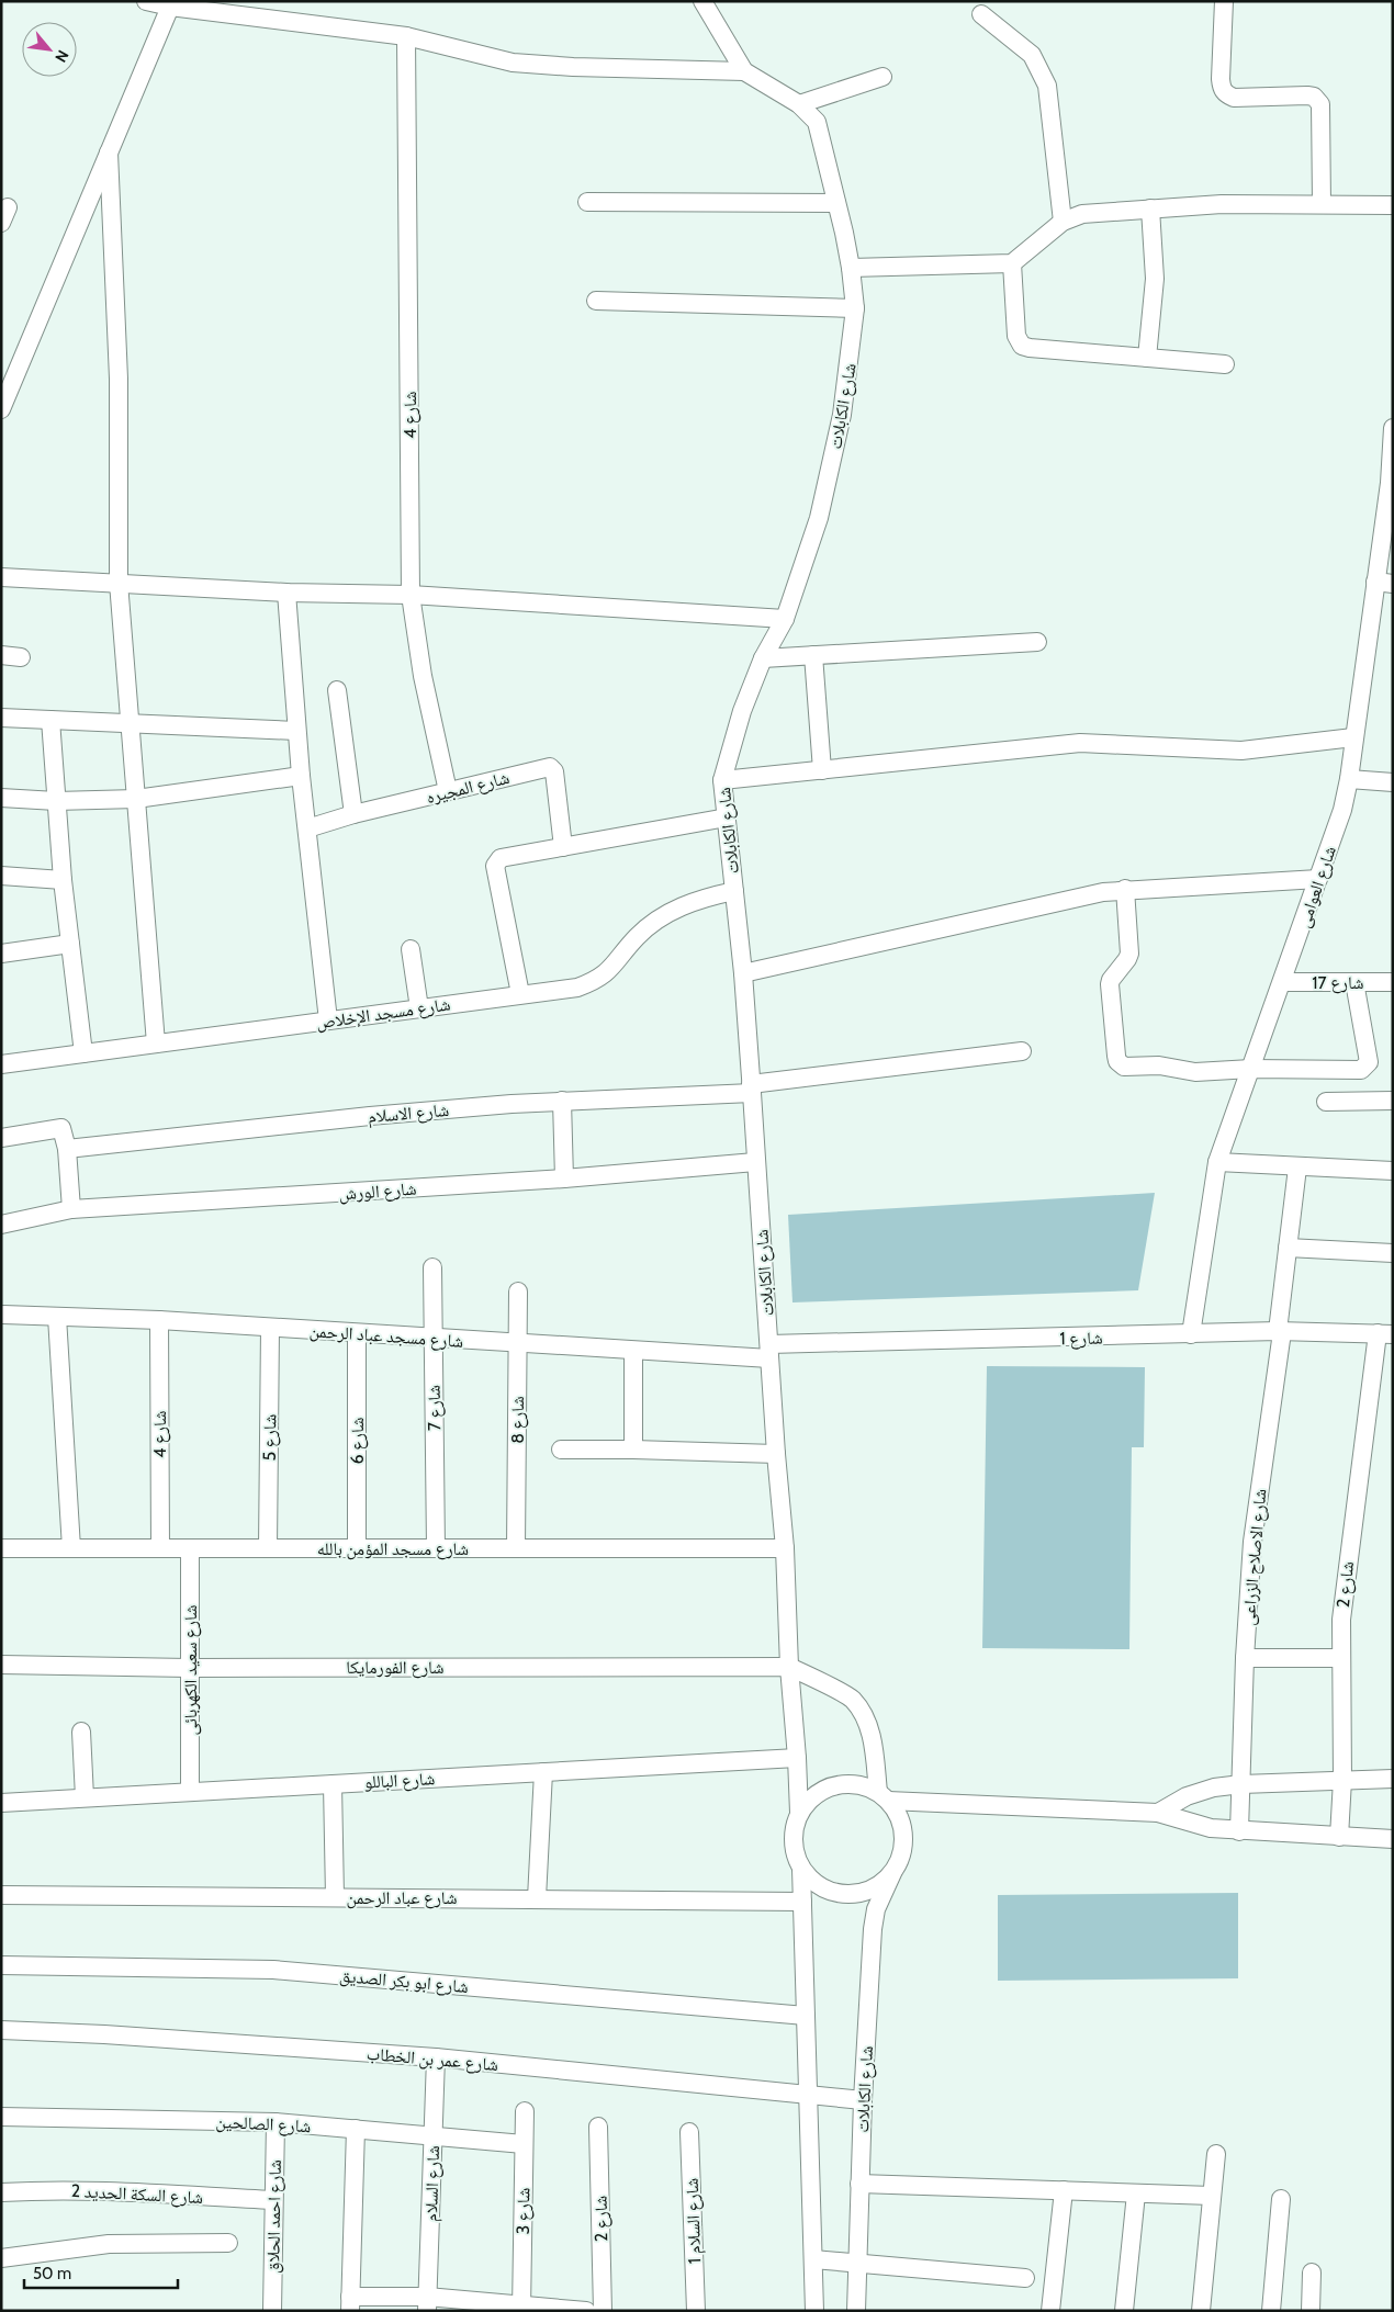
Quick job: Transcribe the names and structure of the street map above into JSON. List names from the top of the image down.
{
  "streets": {
    "street": [
      "شارع الكابلات",
      "شارع 4",
      "شارع المجيره",
      "شارع العوامى",
      "شارع 17",
      "شارع مسجد الإخلاص",
      "شارع الاسلام",
      "شارع الورش",
      "شارع مسجد عباد الرحمن",
      "شارع 1",
      "شارع 7",
      "شارع 8",
      "شارع 5",
      "شارع 6",
      "شارع مسجد المؤمن بالله",
      "شارع الاصلاح الزراعى",
      "شارع 2",
      "شارع الفورمايكا",
      "شارع سعيد الكهربائى",
      "شارع الباللو",
      "شارع عباد الرحمن",
      "شارع ابو بكر الصديق",
      "شارع عمر بن الخطاب",
      "شارع الصالحين",
      "شارع السلام",
      "شارع السكة الحديد 2",
      "شارع 3",
      "شارع احمد الحلاق",
      "شارع السلام 1"
    ]
  },
  "crossings": [
    ["شارع الكابلات", "شارع مسجد الإخلاص"],
    ["شارع الكابلات", "شارع الاسلام"],
    ["شارع الكابلات", "شارع الورش"],
    ["شارع الكابلات", "شارع مسجد عباد الرحمن"],
    ["شارع الكابلات", "شارع 1"],
    ["شارع الكابلات", "شارع مسجد المؤمن بالله"],
    ["شارع الكابلات", "شارع الفورمايكا"],
    ["شارع الكابلات", "شارع الباللو"],
    ["شارع الكابلات", "شارع عمر بن الخطاب"],
    ["شارع 4", "شارع المجيره"],
    ["شارع 4", "شارع مسجد عباد الرحمن"],
    ["شارع 4", "شارع مسجد المؤمن بالله"],
    ["شارع العوامى", "شارع 17"],
    ["شارع العوامى", "شارع 1"],
    ["شارع مسجد عباد الرحمن", "شارع 1"],
    ["شارع مسجد عباد الرحمن", "شارع 7"],
    ["شارع مسجد عباد الرحمن", "شارع 8"],
    ["شارع مسجد عباد الرحمن", "شارع 5"],
    ["شارع مسجد عباد الرحمن", "شارع 6"],
    ["شارع 1", "شارع الاصلاح الزراعى"],
    ["شارع 1", "شارع 2"],
    ["شارع 7", "شارع مسجد المؤمن بالله"],
    ["شارع 8", "شارع مسجد المؤمن بالله"],
    ["شارع 5", "شارع مسجد المؤمن بالله"],
    ["شارع 6", "شارع مسجد المؤمن بالله"],
    ["شارع مسجد المؤمن بالله", "شارع سعيد الكهربائى"],
    ["شارع الفورمايكا", "شارع سعيد الكهربائى"],
    ["شارع سعيد الكهربائى", "شارع الباللو"],
    ["شارع عمر بن الخطاب", "شارع السلام"],
    ["شارع الصالحين", "شارع السلام"],
    ["شارع الصالحين", "شارع 3"],
    ["شارع الصالحين", "شارع احمد الحلاق"],
    ["شارع السكة الحديد 2", "شارع احمد الحلاق"]
  ],
  "scale_bar": "50 m",
  "north": "bottom right"
}
